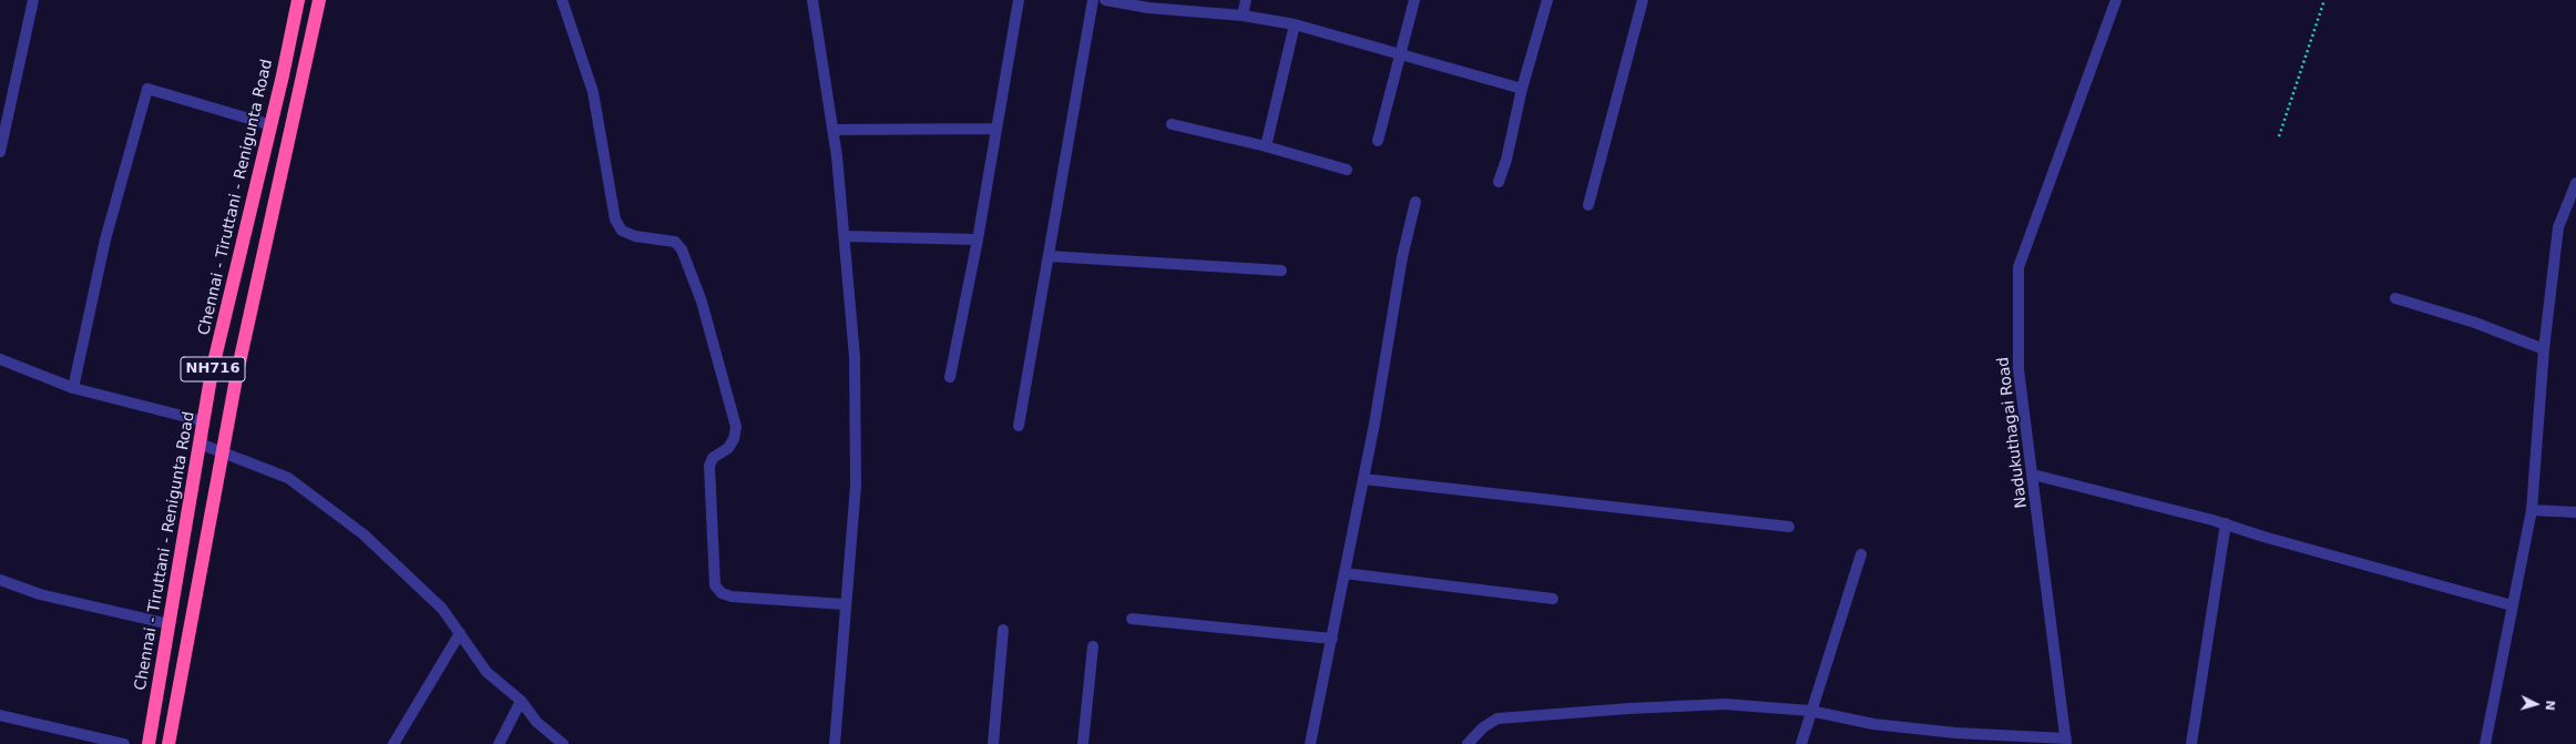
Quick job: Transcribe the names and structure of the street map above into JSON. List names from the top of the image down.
{
  "streets": {
    "highway": ["Chennai - Tiruttani - Renigunta Road", "NH716"],
    "street": ["Nadukuthagai Road"]
  },
  "north": "right"
}
